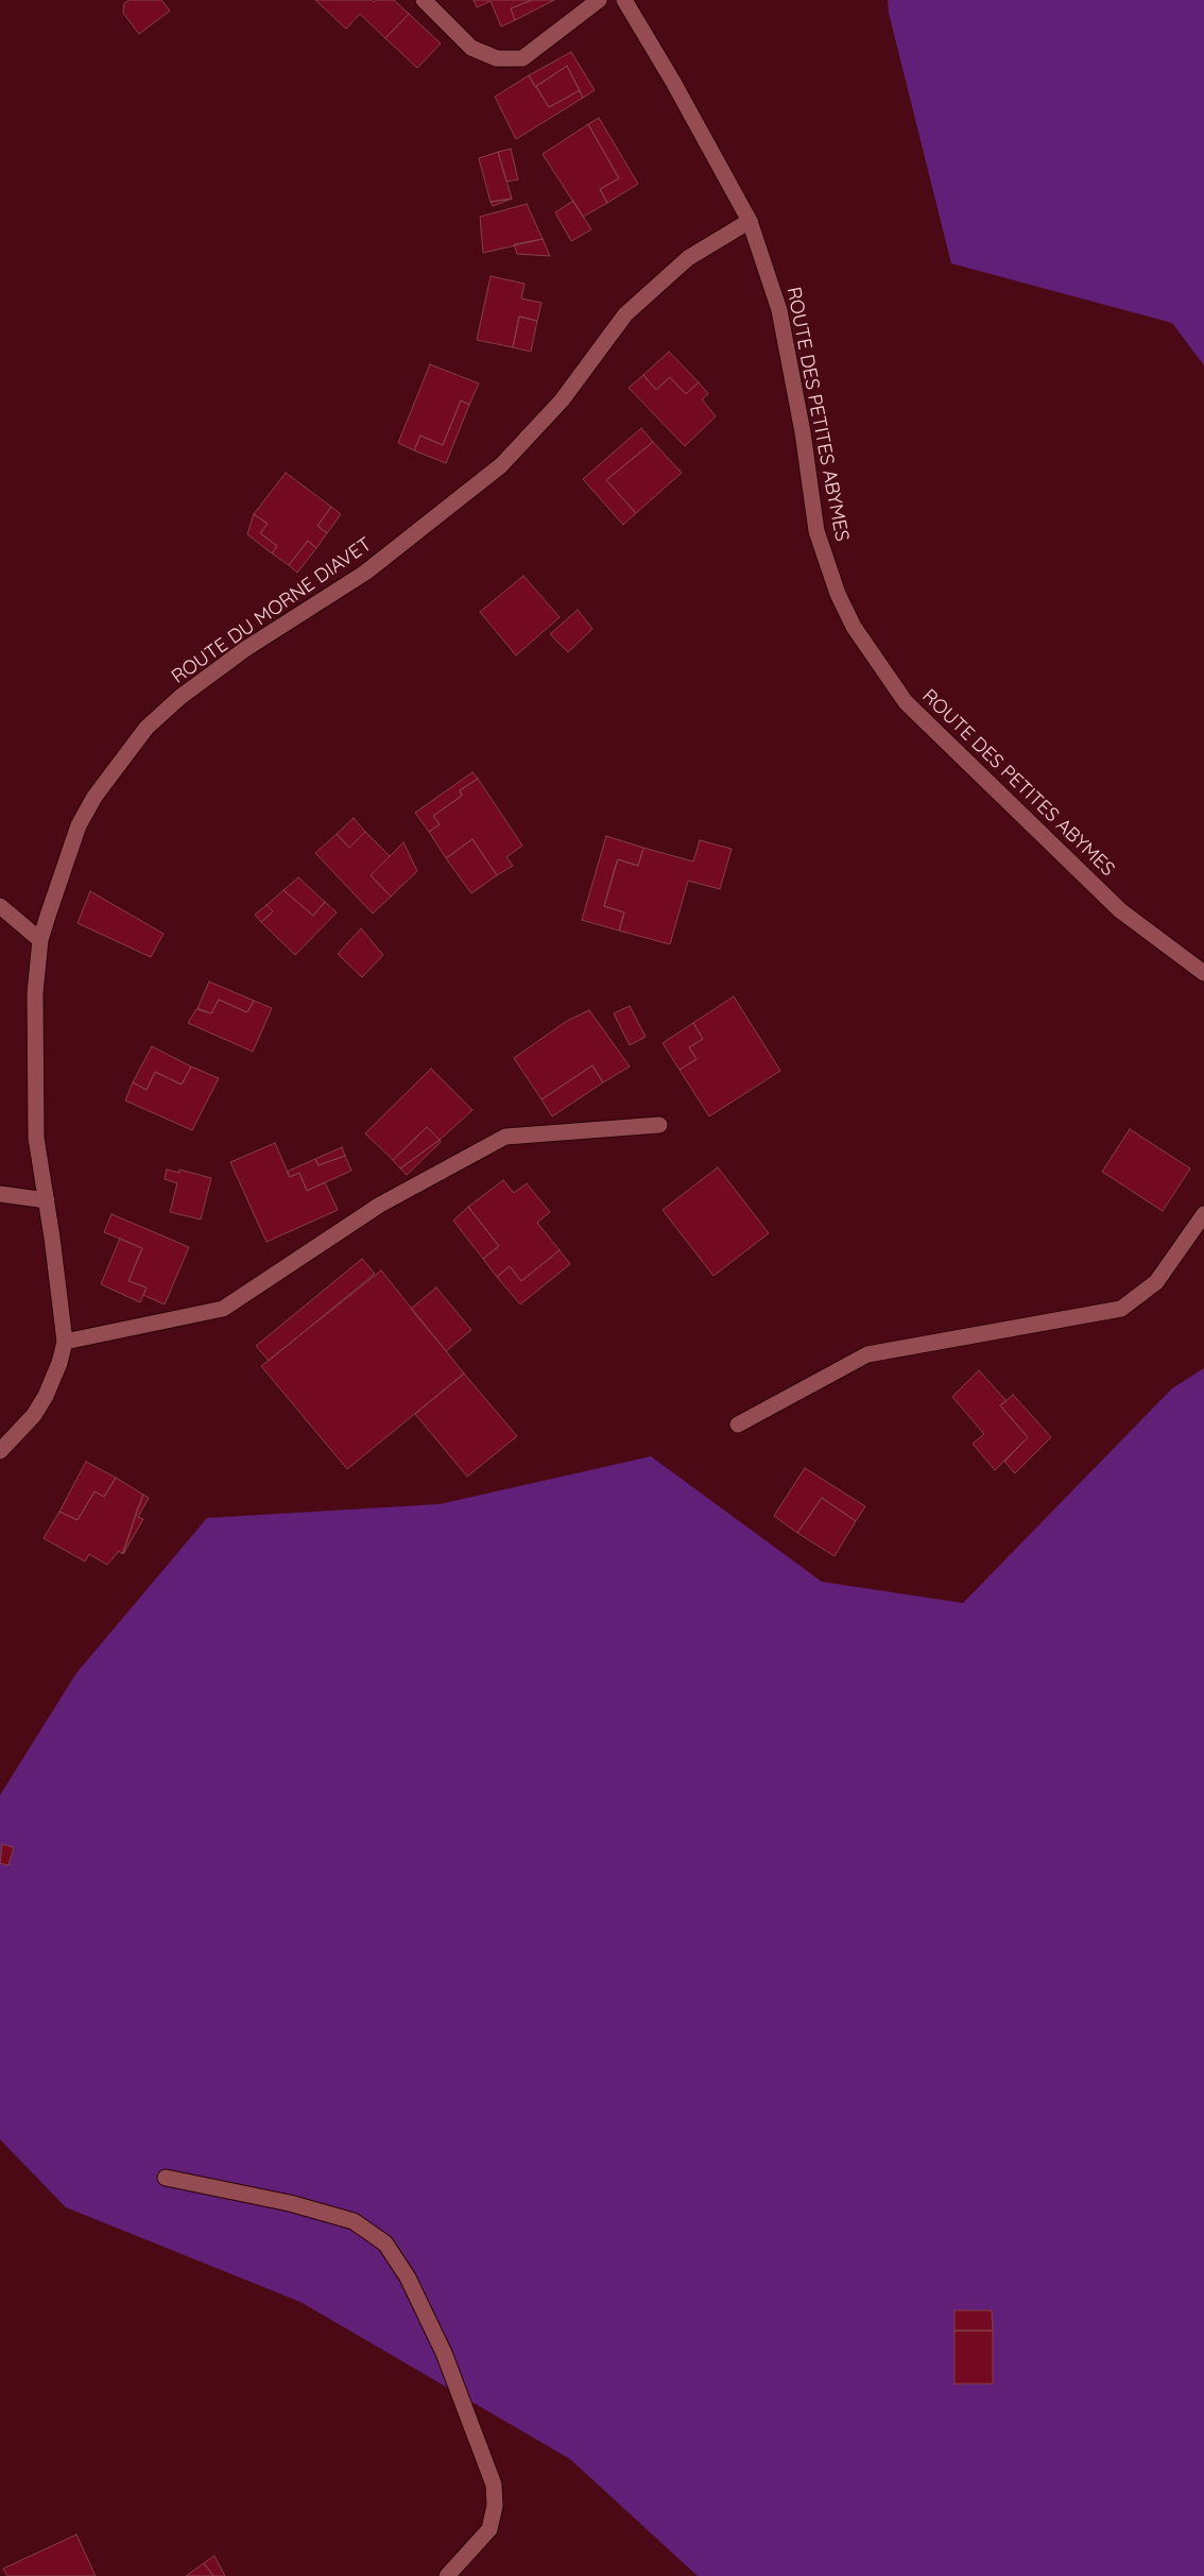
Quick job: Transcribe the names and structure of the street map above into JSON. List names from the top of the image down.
{
  "streets": {
    "street": ["ROUTE DES PETITES ABYMES", "ROUTE DU MORNE DIAVET"]
  },
  "crossings": [
    ["ROUTE DES PETITES ABYMES", "ROUTE DU MORNE DIAVET"]
  ]
}
